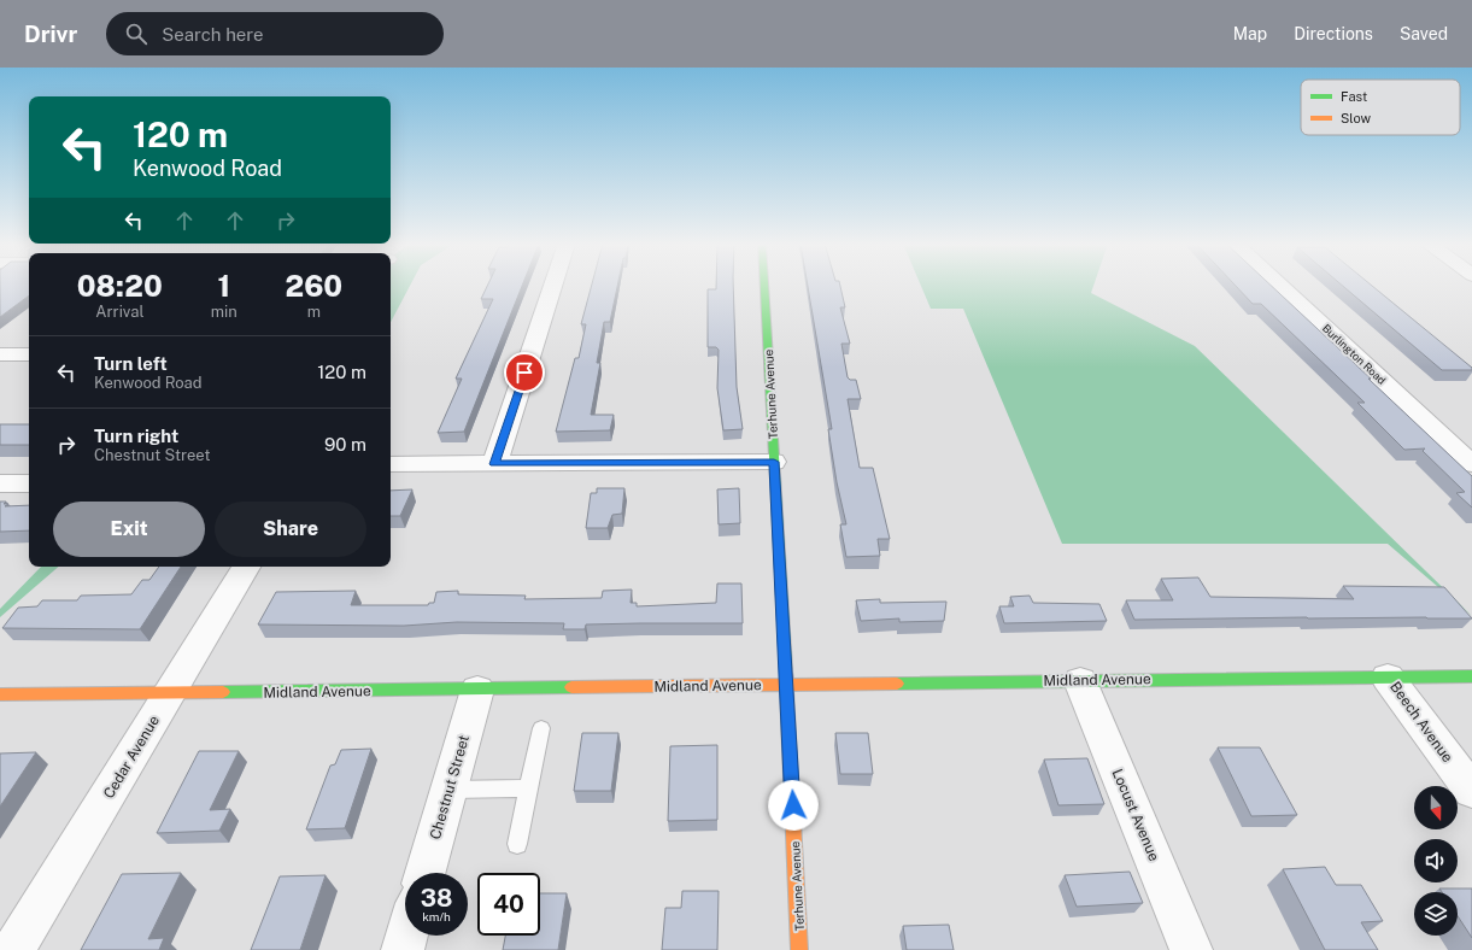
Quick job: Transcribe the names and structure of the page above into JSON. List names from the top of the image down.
{
  "streets": {
    "street": [
      "Burlington Road",
      "Terhune Avenue",
      "Midland Avenue",
      "Beech Avenue",
      "Cedar Avenue",
      "Chestnut Street",
      "Locust Avenue"
    ]
  },
  "crossings": [
    ["Terhune Avenue", "Midland Avenue"],
    ["Midland Avenue", "Beech Avenue"],
    ["Midland Avenue", "Cedar Avenue"],
    ["Midland Avenue", "Chestnut Street"],
    ["Midland Avenue", "Locust Avenue"]
  ],
  "legend": ["Fast", "Slow"],
  "north": "bottom",
  "page": {
    "header": "Drivr",
    "search": "Search here",
    "nav": ["Map", "Directions", "Saved"],
    "turn": ["120 m", "Kenwood Road"],
    "eta": [
      "08:20",
      "Arrival",
      "1",
      "min",
      "260",
      "m"
    ],
    "list": [
      {
        "name": "Turn left",
        "note": "Kenwood Road",
        "value": "120 m"
      },
      {
        "name": "Turn right",
        "note": "Chestnut Street",
        "value": "90 m"
      }
    ],
    "buttons": ["Exit", "Share"],
    "speed": "38 km/h",
    "limit": "40"
  }
}
